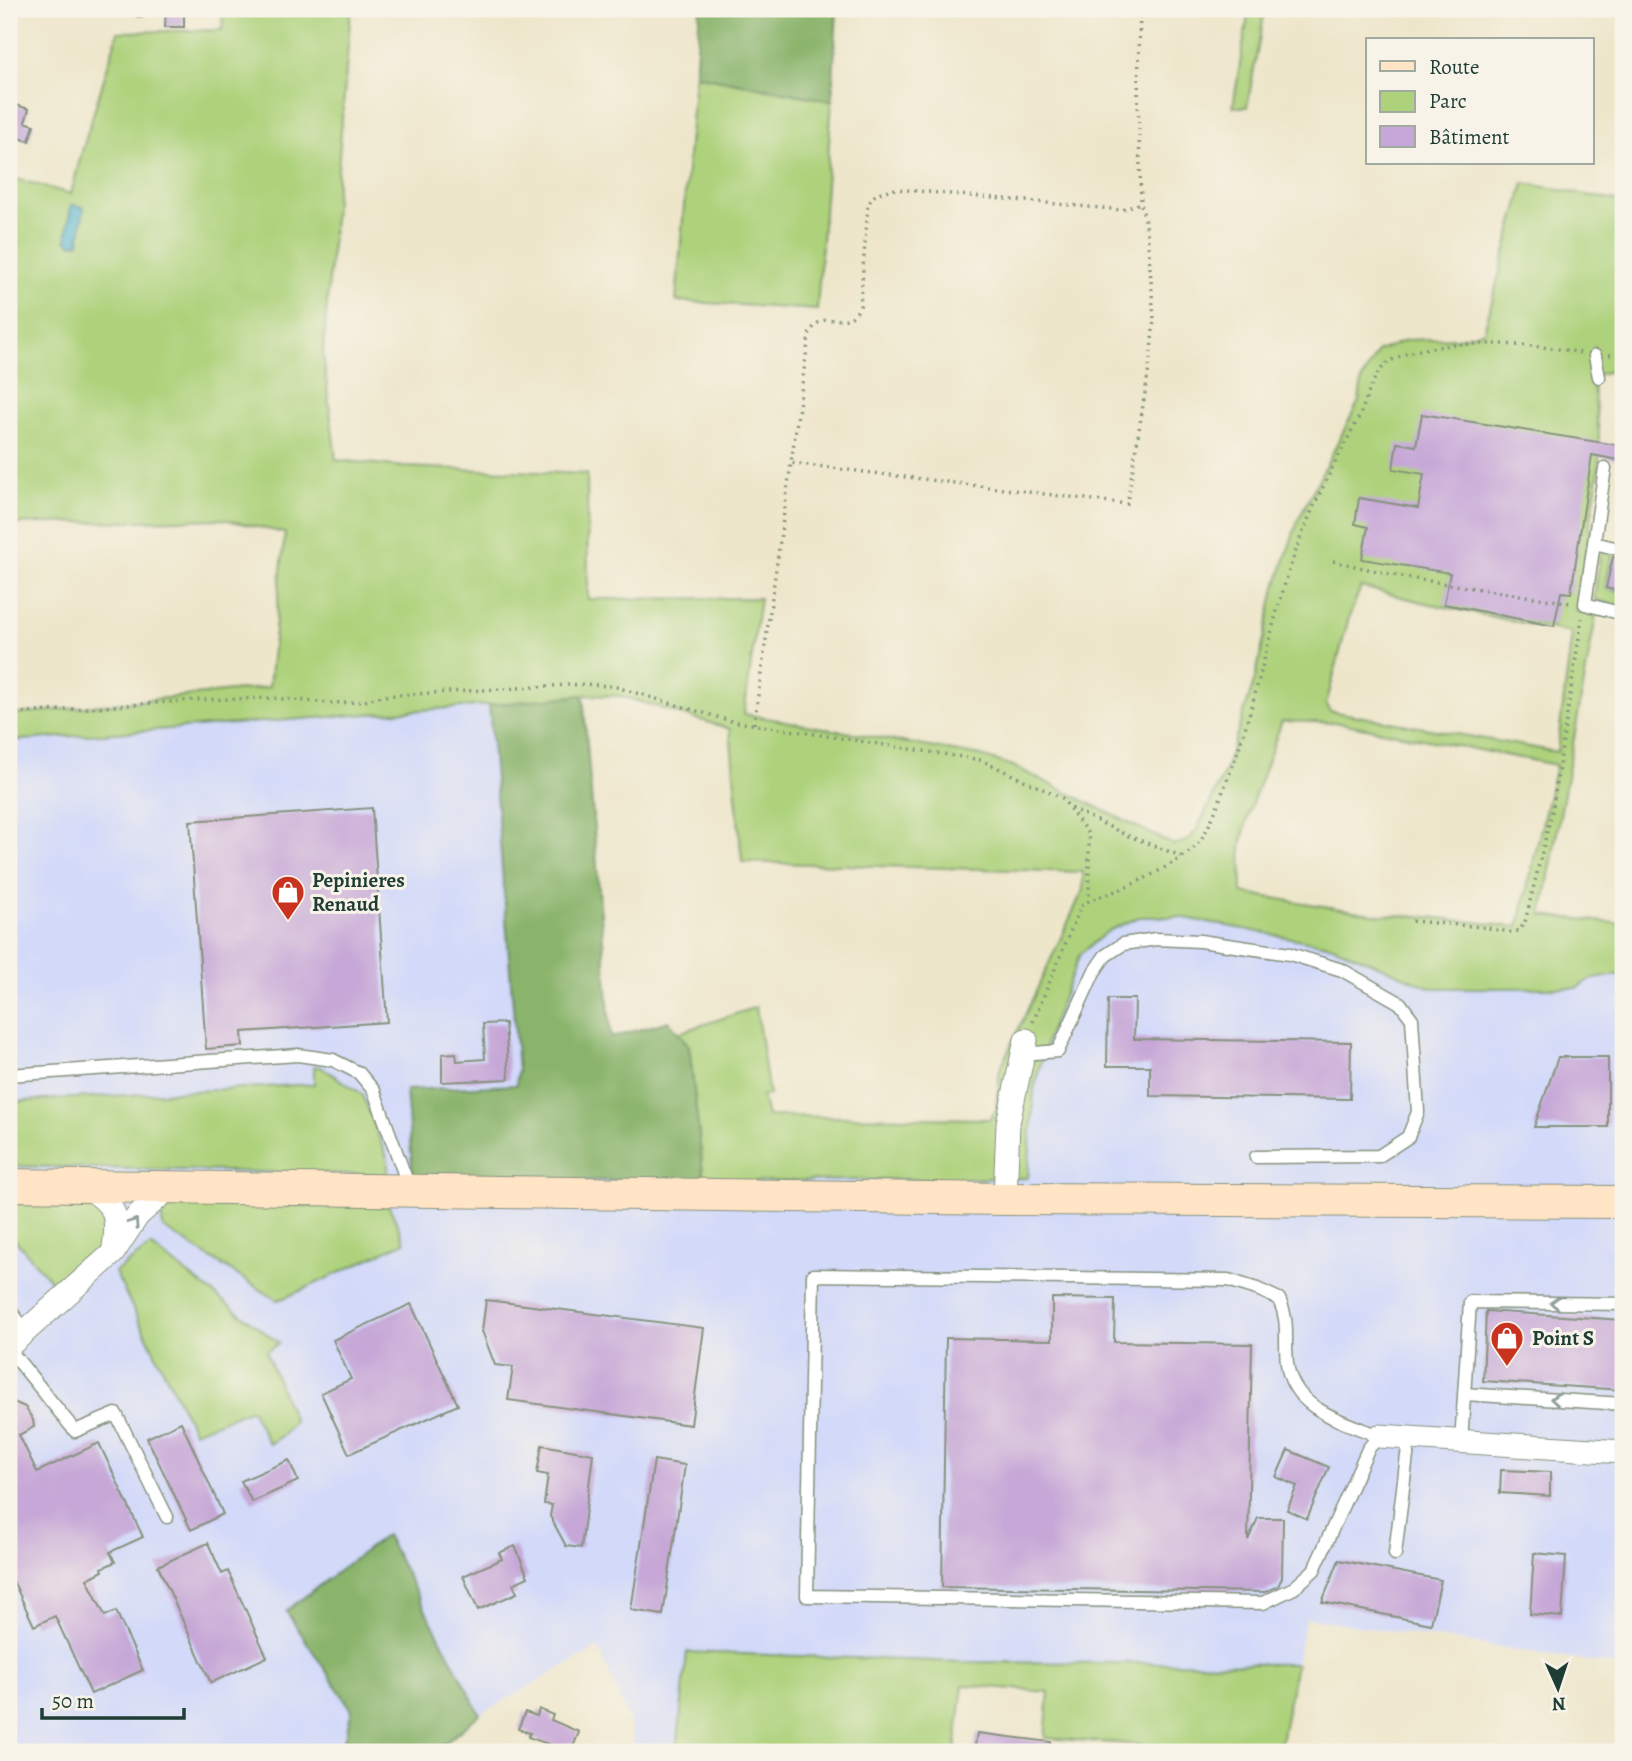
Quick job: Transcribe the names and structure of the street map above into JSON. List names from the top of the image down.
{
  "places": {
    "shop": ["Pepinieres Renaud", "Point S"]
  },
  "legend": ["Route", "Parc", "Bâtiment"],
  "scale_bar": "50 m",
  "north": "bottom"
}
